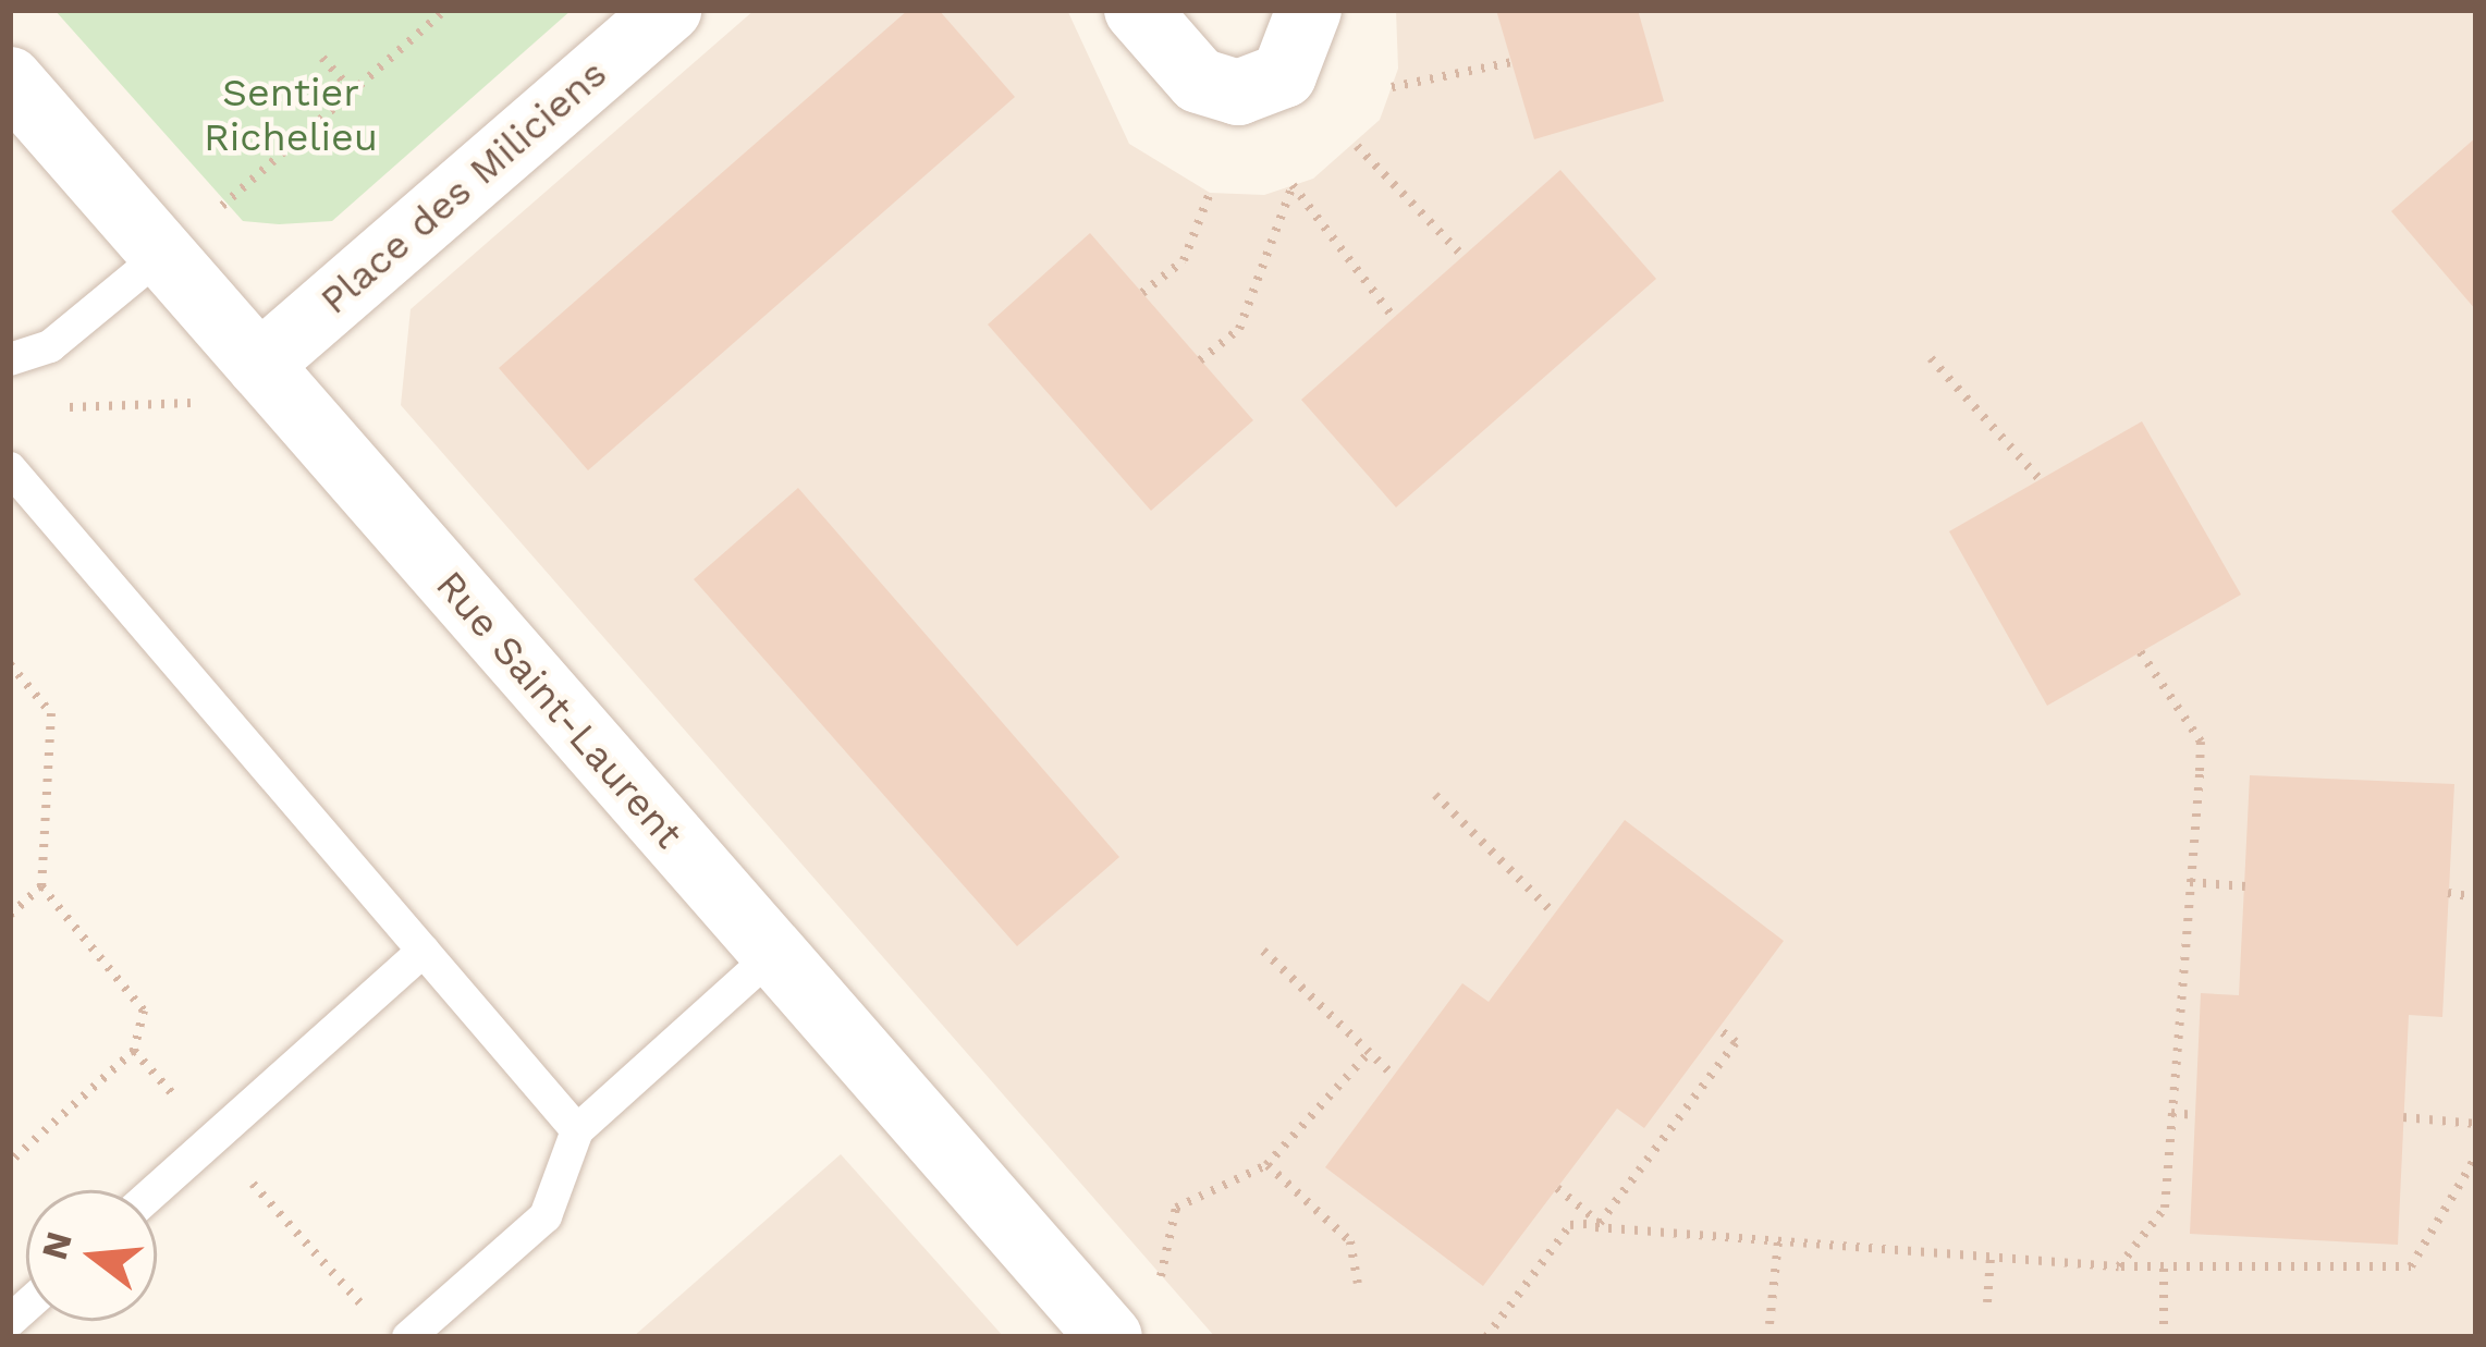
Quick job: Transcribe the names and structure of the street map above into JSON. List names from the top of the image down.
{
  "streets": {
    "street": ["Place des Miliciens", "Rue Saint-Laurent"]
  },
  "crossings": [
    ["Place des Miliciens", "Rue Saint-Laurent"]
  ],
  "parks": ["Sentier Richelieu"],
  "north": "left"
}
